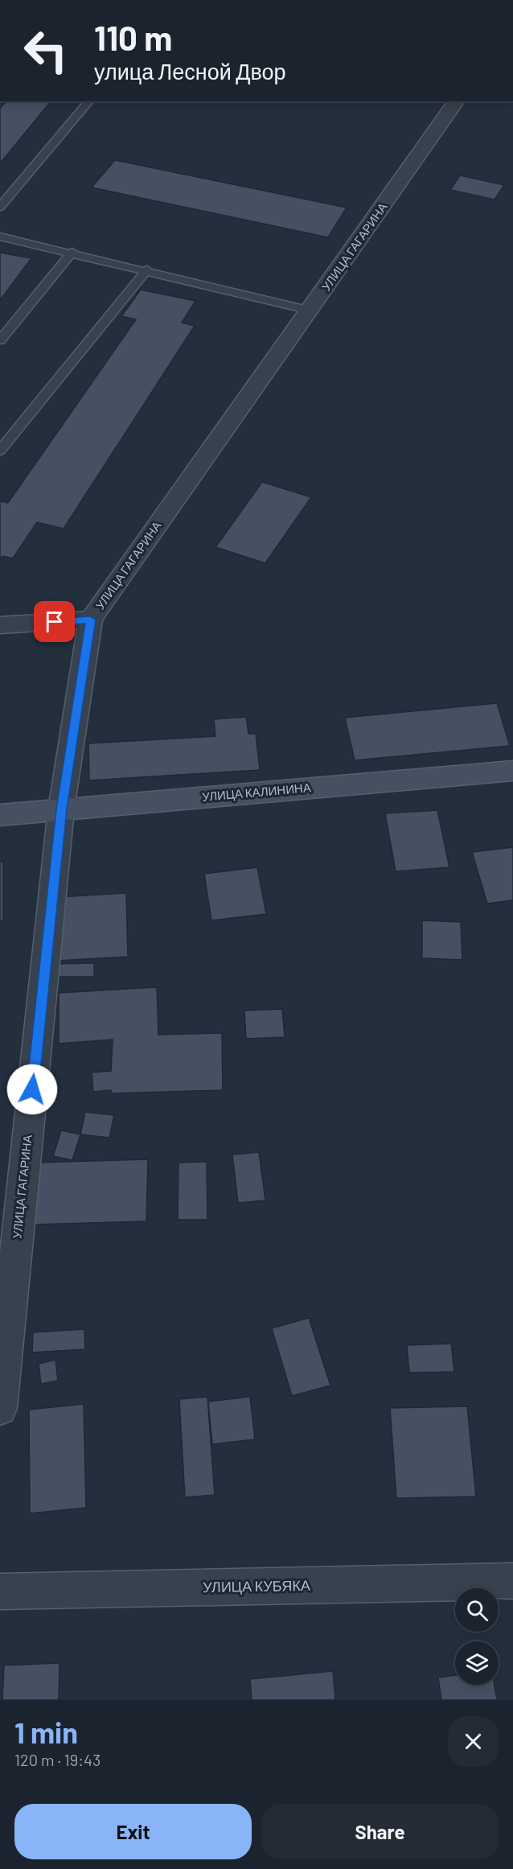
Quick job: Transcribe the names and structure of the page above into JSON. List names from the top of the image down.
{
  "streets": {
    "main road": ["УЛИЦА КАЛИНИНА"],
    "street": ["УЛИЦА ГАГАРИНА", "УЛИЦА КУБЯКА"]
  },
  "crossings": [
    ["УЛИЦА ГАГАРИНА", "УЛИЦА КАЛИНИНА"]
  ],
  "page": {
    "turn": ["110 m", "улица Лесной Двор"],
    "heading": ["1 min", "120 m · 19:43"],
    "buttons": ["Exit", "Share"]
  }
}
